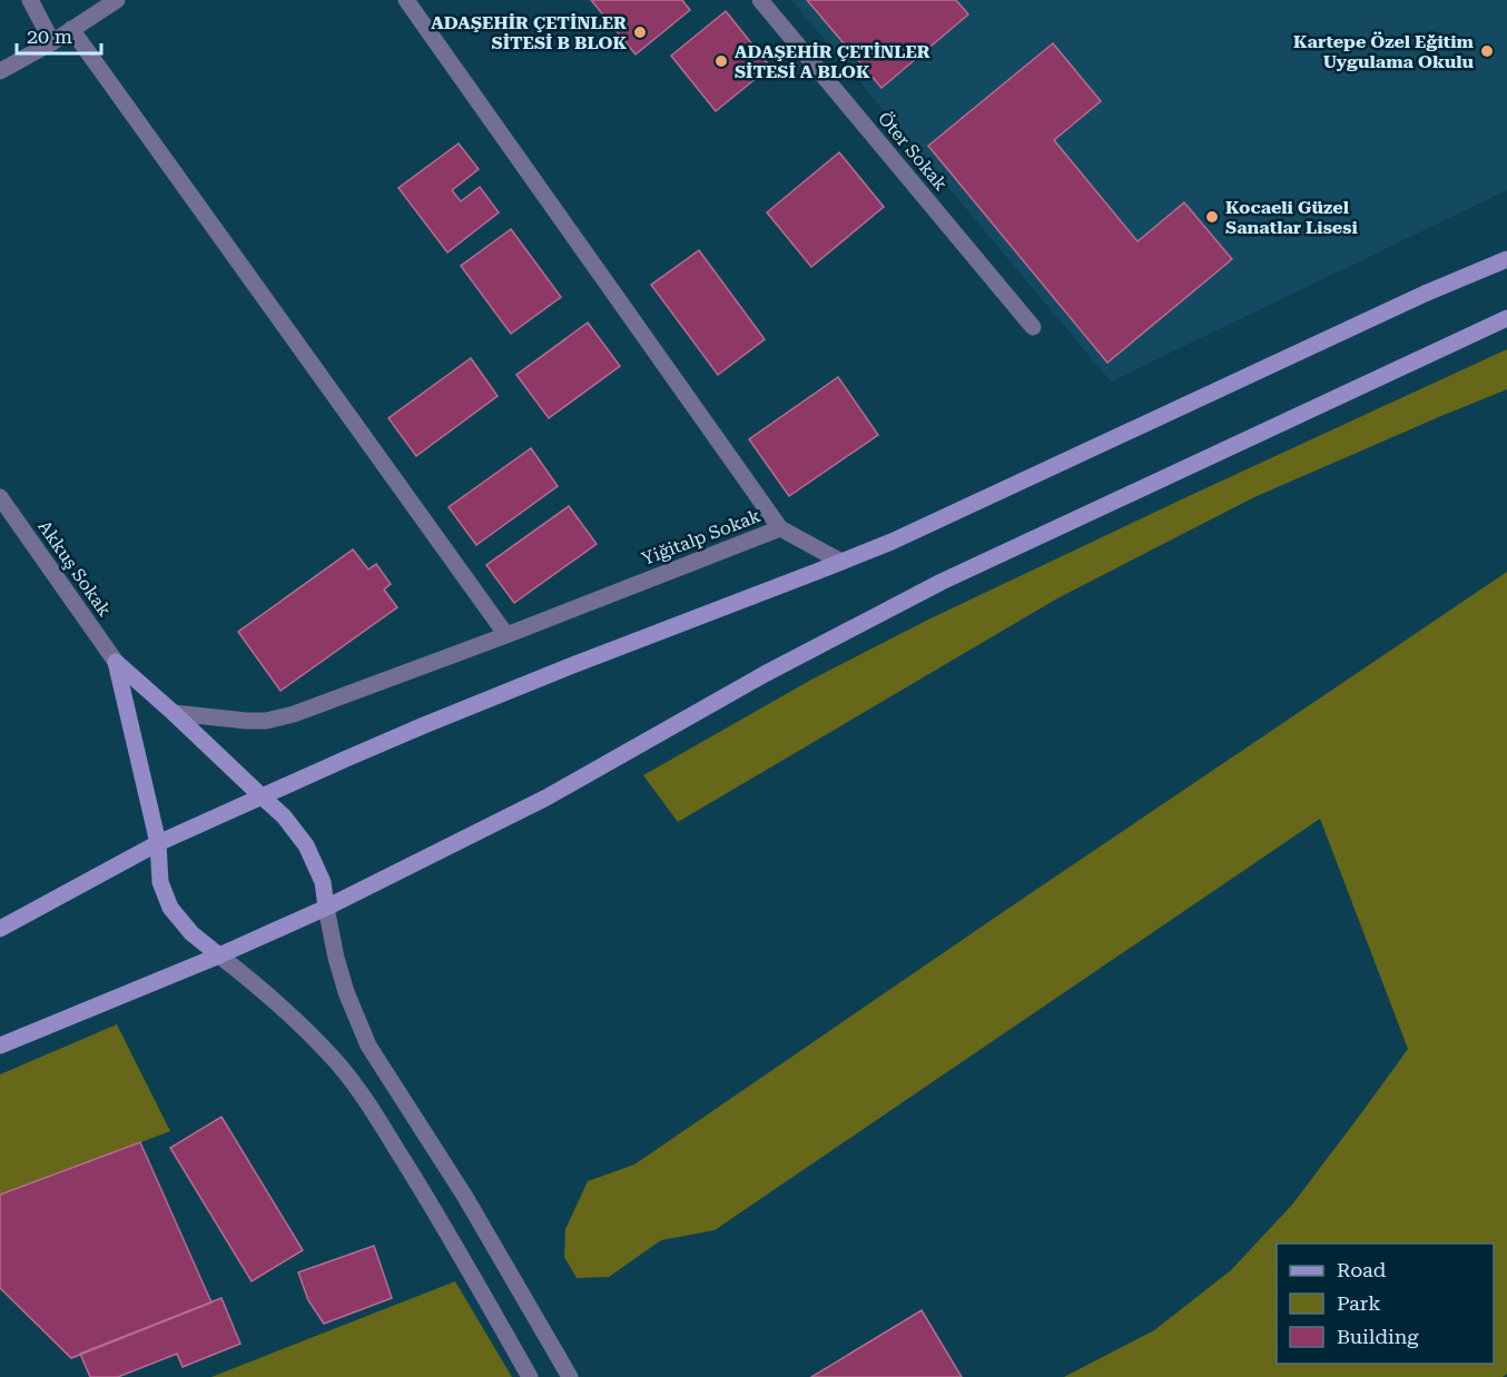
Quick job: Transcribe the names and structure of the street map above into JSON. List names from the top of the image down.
{
  "streets": {
    "street": ["Öter Sokak", "Yiğitalp Sokak", "Akkuş Sokak"]
  },
  "places": [
    "ADAŞEHİR ÇETİNLER SİTESİ B BLOK",
    "Kartepe Özel Eğitim Uygulama Okulu",
    "ADAŞEHİR ÇETİNLER SİTESİ A BLOK",
    "Kocaeli Güzel Sanatlar Lisesi"
  ],
  "legend": ["Road", "Park", "Building"],
  "scale_bar": "20 m"
}
